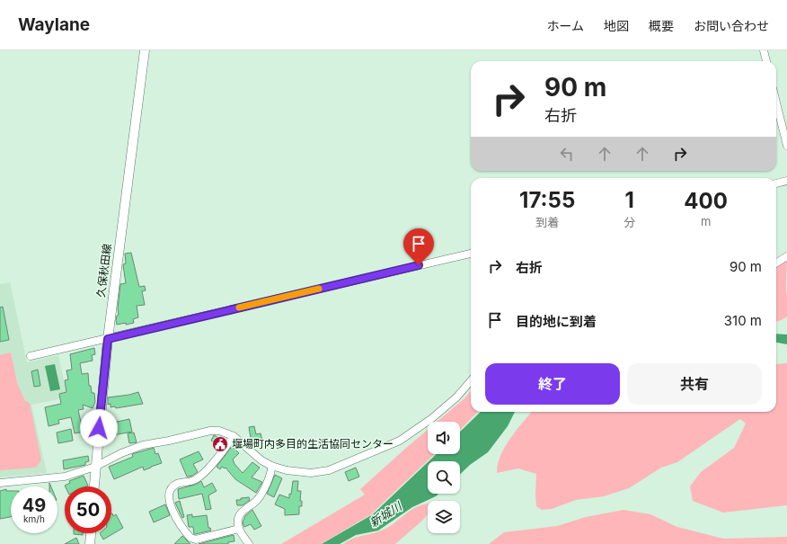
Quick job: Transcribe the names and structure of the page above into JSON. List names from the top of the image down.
{
  "streets": {
    "main road": ["久保秋田線"]
  },
  "water": ["新城川"],
  "places": {
    "public building": ["堰場町内多目的生活協同センター"]
  },
  "page": {
    "header": "Waylane",
    "nav": [
      "ホーム",
      "地図",
      "概要",
      "お問い合わせ"
    ],
    "turn": ["90 m", "右折"],
    "eta": [
      "17:55",
      "到着",
      "1",
      "分",
      "400",
      "m"
    ],
    "list": [
      {
        "name": "右折",
        "value": "90 m"
      },
      {
        "name": "目的地に到着",
        "value": "310 m"
      }
    ],
    "buttons": ["終了", "共有"],
    "speed": "49 km/h",
    "limit": "50"
  }
}
